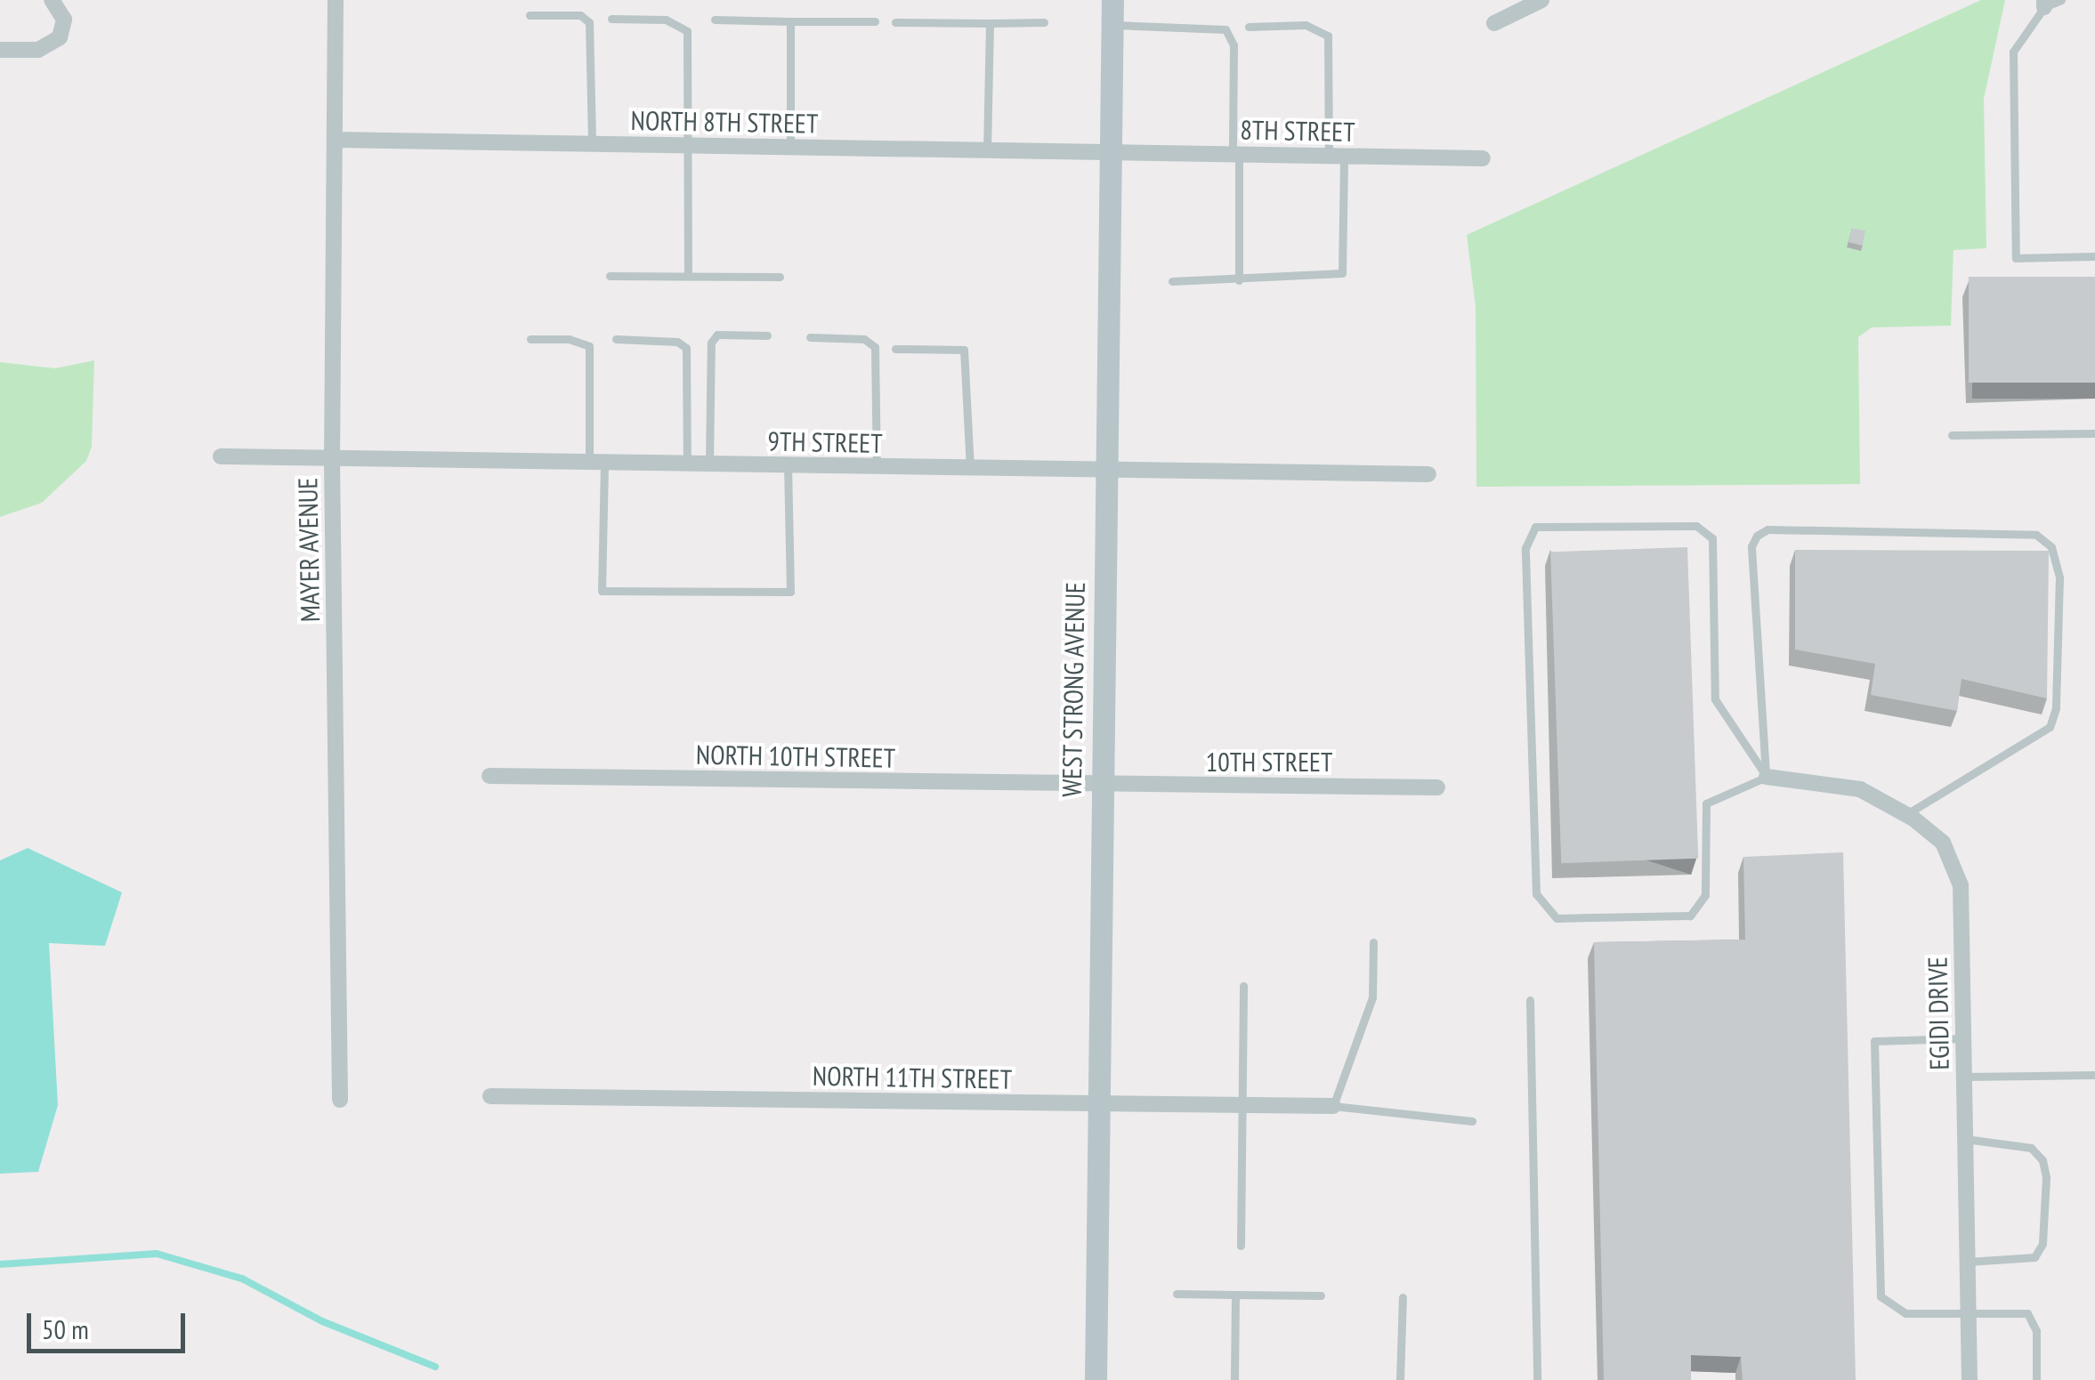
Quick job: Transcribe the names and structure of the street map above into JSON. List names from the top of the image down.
{
  "streets": {
    "street": [
      "NORTH 8TH STREET",
      "8TH STREET",
      "9TH STREET",
      "MAYER AVENUE",
      "WEST STRONG AVENUE",
      "NORTH 10TH STREET",
      "10TH STREET",
      "EGIDI DRIVE",
      "NORTH 11TH STREET"
    ]
  },
  "crossings": [
    ["NORTH 8TH STREET", "8TH STREET"],
    ["NORTH 8TH STREET", "MAYER AVENUE"],
    ["NORTH 8TH STREET", "WEST STRONG AVENUE"],
    ["8TH STREET", "WEST STRONG AVENUE"],
    ["9TH STREET", "MAYER AVENUE"],
    ["9TH STREET", "WEST STRONG AVENUE"],
    ["WEST STRONG AVENUE", "NORTH 10TH STREET"],
    ["WEST STRONG AVENUE", "10TH STREET"],
    ["WEST STRONG AVENUE", "NORTH 11TH STREET"],
    ["NORTH 10TH STREET", "10TH STREET"]
  ],
  "scale_bar": "50 m"
}
